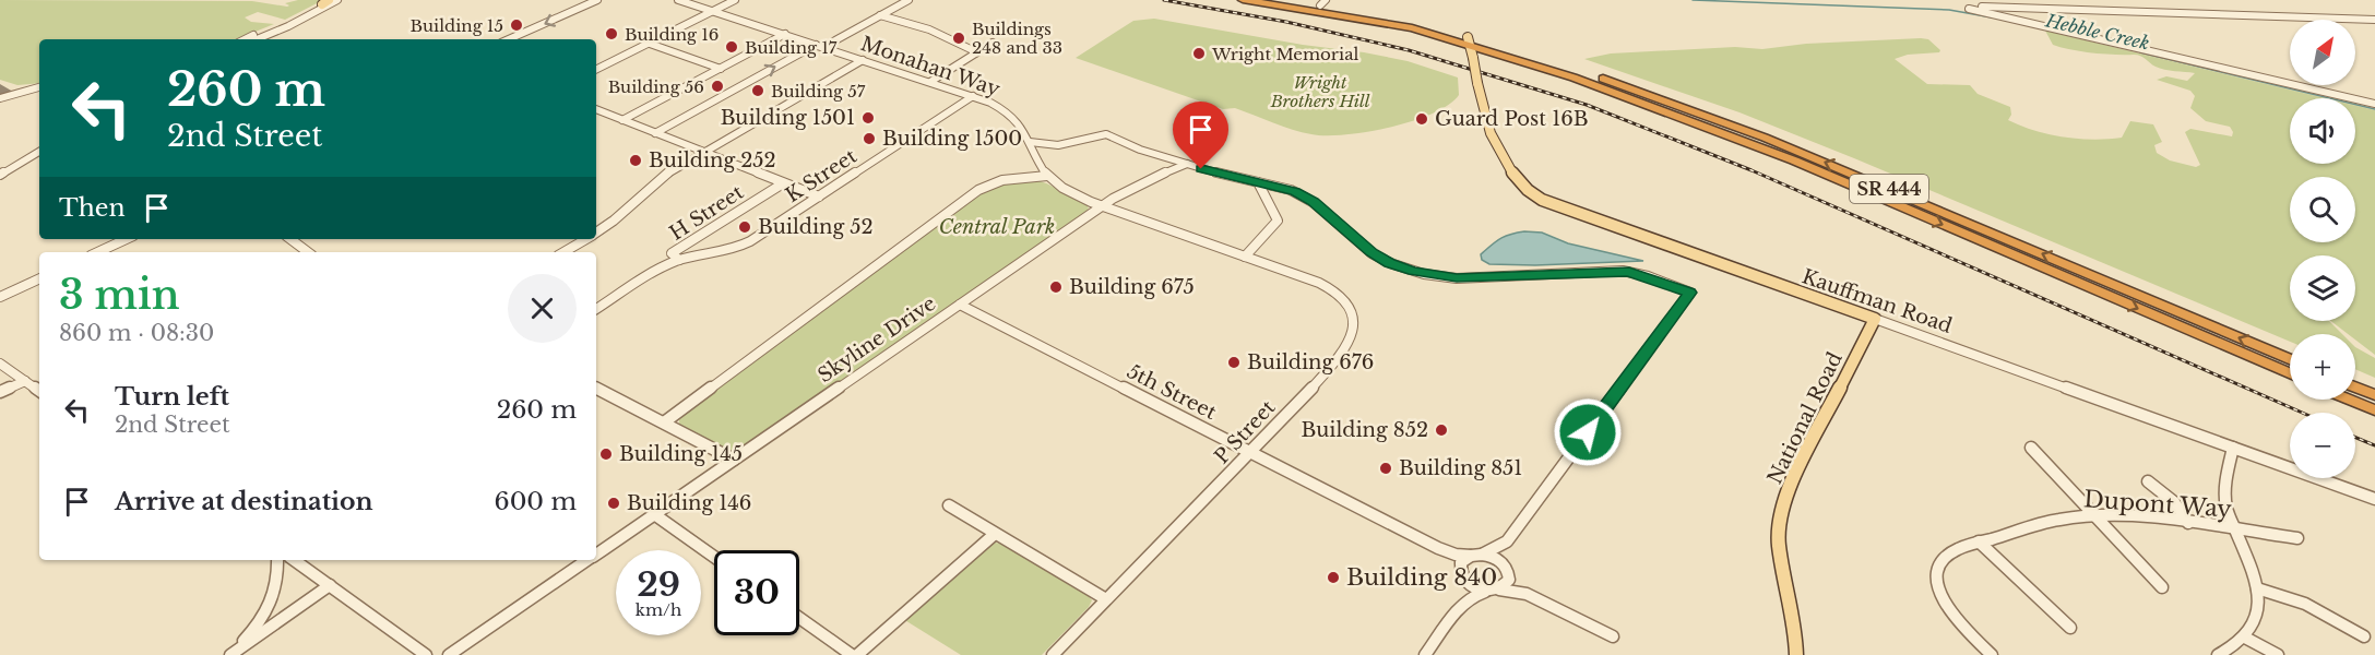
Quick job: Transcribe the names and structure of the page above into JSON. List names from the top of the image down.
{
  "streets": {
    "highway": ["SR 444"],
    "main road": ["Kauffman Road", "National Road"],
    "street": [
      "Monahan Way",
      "K Street",
      "H Street",
      "Skyline Drive",
      "5th Street",
      "P Street",
      "Dupont Way"
    ]
  },
  "crossings": [
    ["Monahan Way", "K Street"],
    ["Monahan Way", "Skyline Drive"],
    ["Monahan Way", "P Street"],
    ["K Street", "H Street"],
    ["SR 444", "Kauffman Road"],
    ["Kauffman Road", "National Road"],
    ["Skyline Drive", "5th Street"],
    ["5th Street", "P Street"]
  ],
  "water": ["Hebble Creek"],
  "parks": ["Wright Brothers Hill", "Central Park"],
  "places": [
    "Building 15",
    "Building 16",
    "Buildings 248 and 33",
    "Building 17",
    "Wright Memorial",
    "Building 56",
    "Building 57",
    "Building 1501",
    "Guard Post 16B",
    "Building 1500",
    "Building 252",
    "Building 52",
    "Building 675",
    "Building 676",
    "Building 852",
    "Building 145",
    "Building 851",
    "Building 146",
    "Building 840"
  ],
  "north": "top right",
  "page": {
    "map_buttons": ["+", "−"],
    "turn": ["260 m", "2nd Street"],
    "then": "Then",
    "heading": ["3 min", "860 m · 08:30"],
    "list": [
      {
        "name": "Turn left",
        "note": "2nd Street",
        "value": "260 m"
      },
      {
        "name": "Arrive at destination",
        "value": "600 m"
      }
    ],
    "speed": "29 km/h",
    "limit": "30"
  }
}
